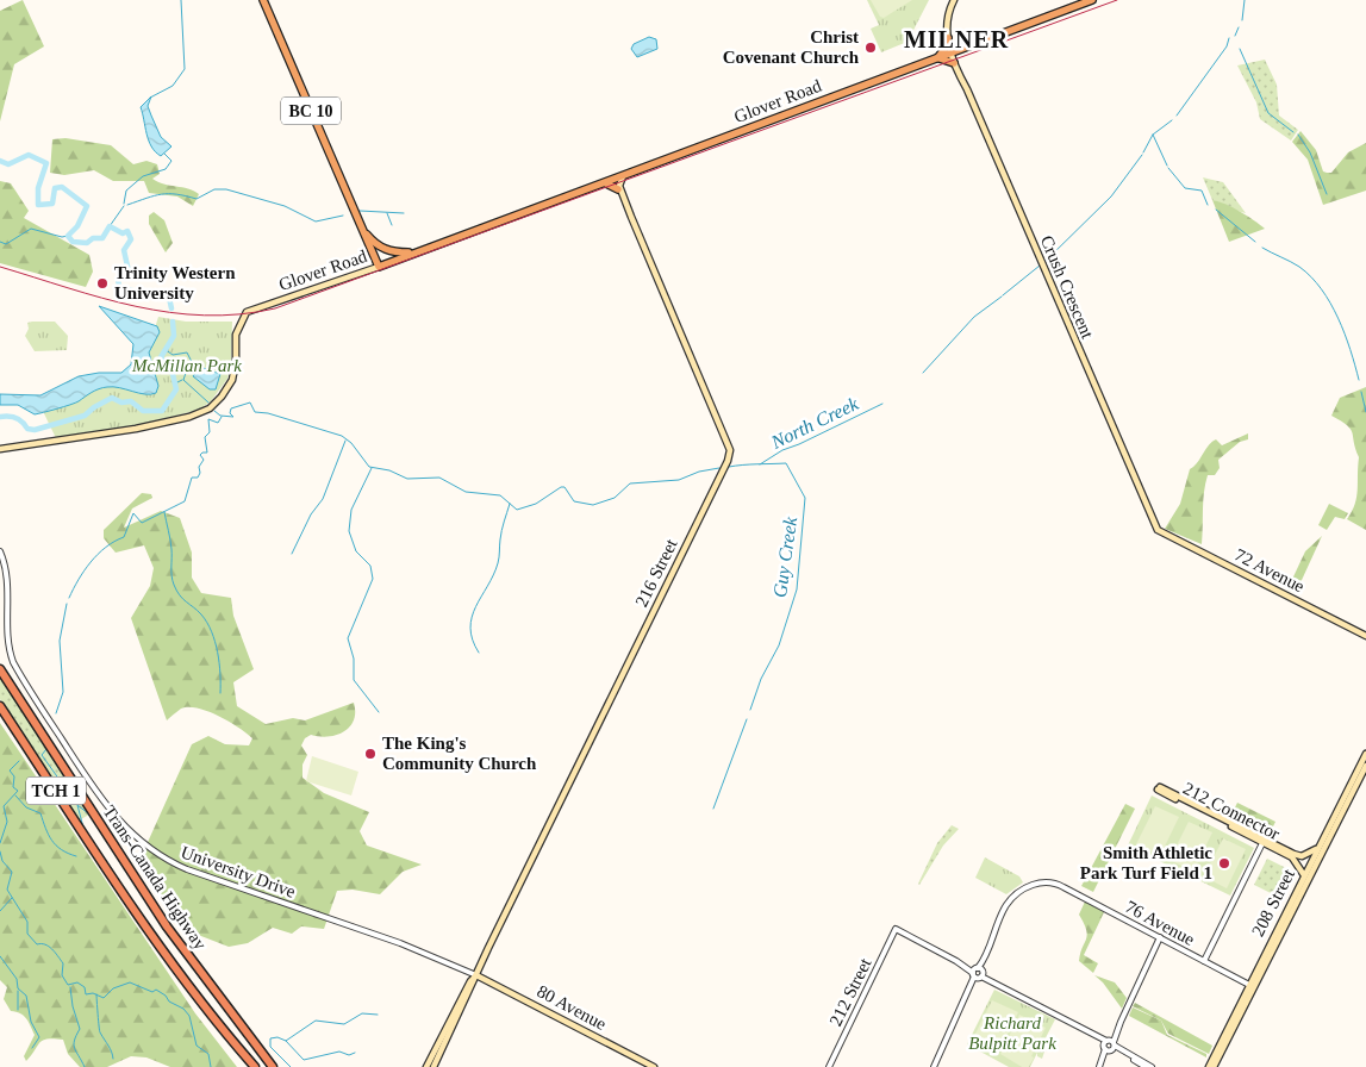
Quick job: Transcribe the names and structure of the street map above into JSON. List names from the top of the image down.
{
  "streets": {
    "highway": [
      "Glover Road",
      "BC 10",
      "TCH 1",
      "Trans-Canada Highway"
    ],
    "main road": [
      "Crush Crescent",
      "72 Avenue",
      "216 Street",
      "212 Connector",
      "208 Street",
      "80 Avenue"
    ],
    "street": ["University Drive", "76 Avenue", "212 Street"]
  },
  "crossings": [
    ["Glover Road", "BC 10"],
    ["Glover Road", "Crush Crescent"],
    ["Glover Road", "216 Street"],
    ["Crush Crescent", "72 Avenue"],
    ["216 Street", "University Drive"],
    ["216 Street", "80 Avenue"],
    ["University Drive", "80 Avenue"],
    ["208 Street", "76 Avenue"],
    ["76 Avenue", "212 Street"]
  ],
  "districts": ["MILNER"],
  "water": ["North Creek", "Guy Creek"],
  "parks": ["McMillan Park", "Richard Bulpitt Park"],
  "places": [
    "Christ Covenant Church",
    "Trinity Western University",
    "The King's Community Church",
    "Smith Athletic Park Turf Field 1"
  ]
}
